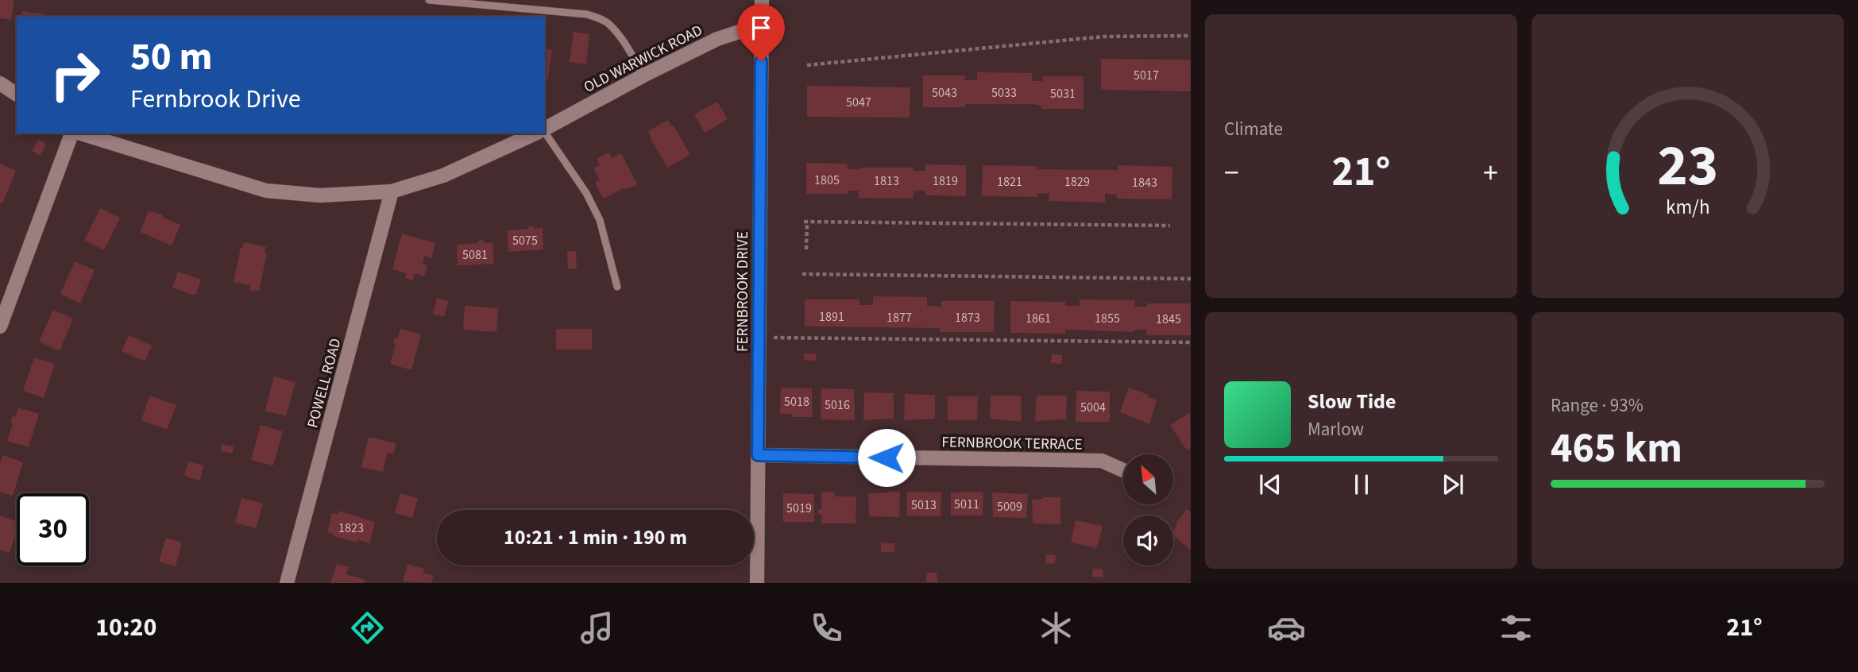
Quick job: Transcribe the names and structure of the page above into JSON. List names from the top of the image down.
{
  "streets": {
    "street": [
      "OLD WARWICK ROAD",
      "FERNBROOK DRIVE",
      "POWELL ROAD",
      "FERNBROOK TERRACE"
    ]
  },
  "crossings": [
    ["OLD WARWICK ROAD", "FERNBROOK DRIVE"],
    ["FERNBROOK DRIVE", "FERNBROOK TERRACE"]
  ],
  "house_numbers": [
    "5017",
    "5043",
    "5033",
    "5031",
    "5047",
    "1805",
    "1813",
    "1819",
    "1821",
    "1829",
    "1843",
    "5075",
    "5081",
    "1891",
    "1877",
    "1873",
    "1861",
    "1855",
    "1845",
    "5018",
    "5016",
    "5004",
    "5011",
    "5013",
    "5009",
    "5019",
    "1823"
  ],
  "north": "top left",
  "page": {
    "tile": [
      "Climate",
      ["Range · 93%", "465 km"]
    ],
    "turn": ["50 m", "Fernbrook Drive"],
    "heat": ["−", "21°", "+"],
    "song": ["Slow Tide", "Marlow"],
    "limit": "30",
    "trip": "10:21 · 1 min · 190 m",
    "tabs": ["10:20", "21°"],
    "gauge": ["23", "km/h"]
  }
}
